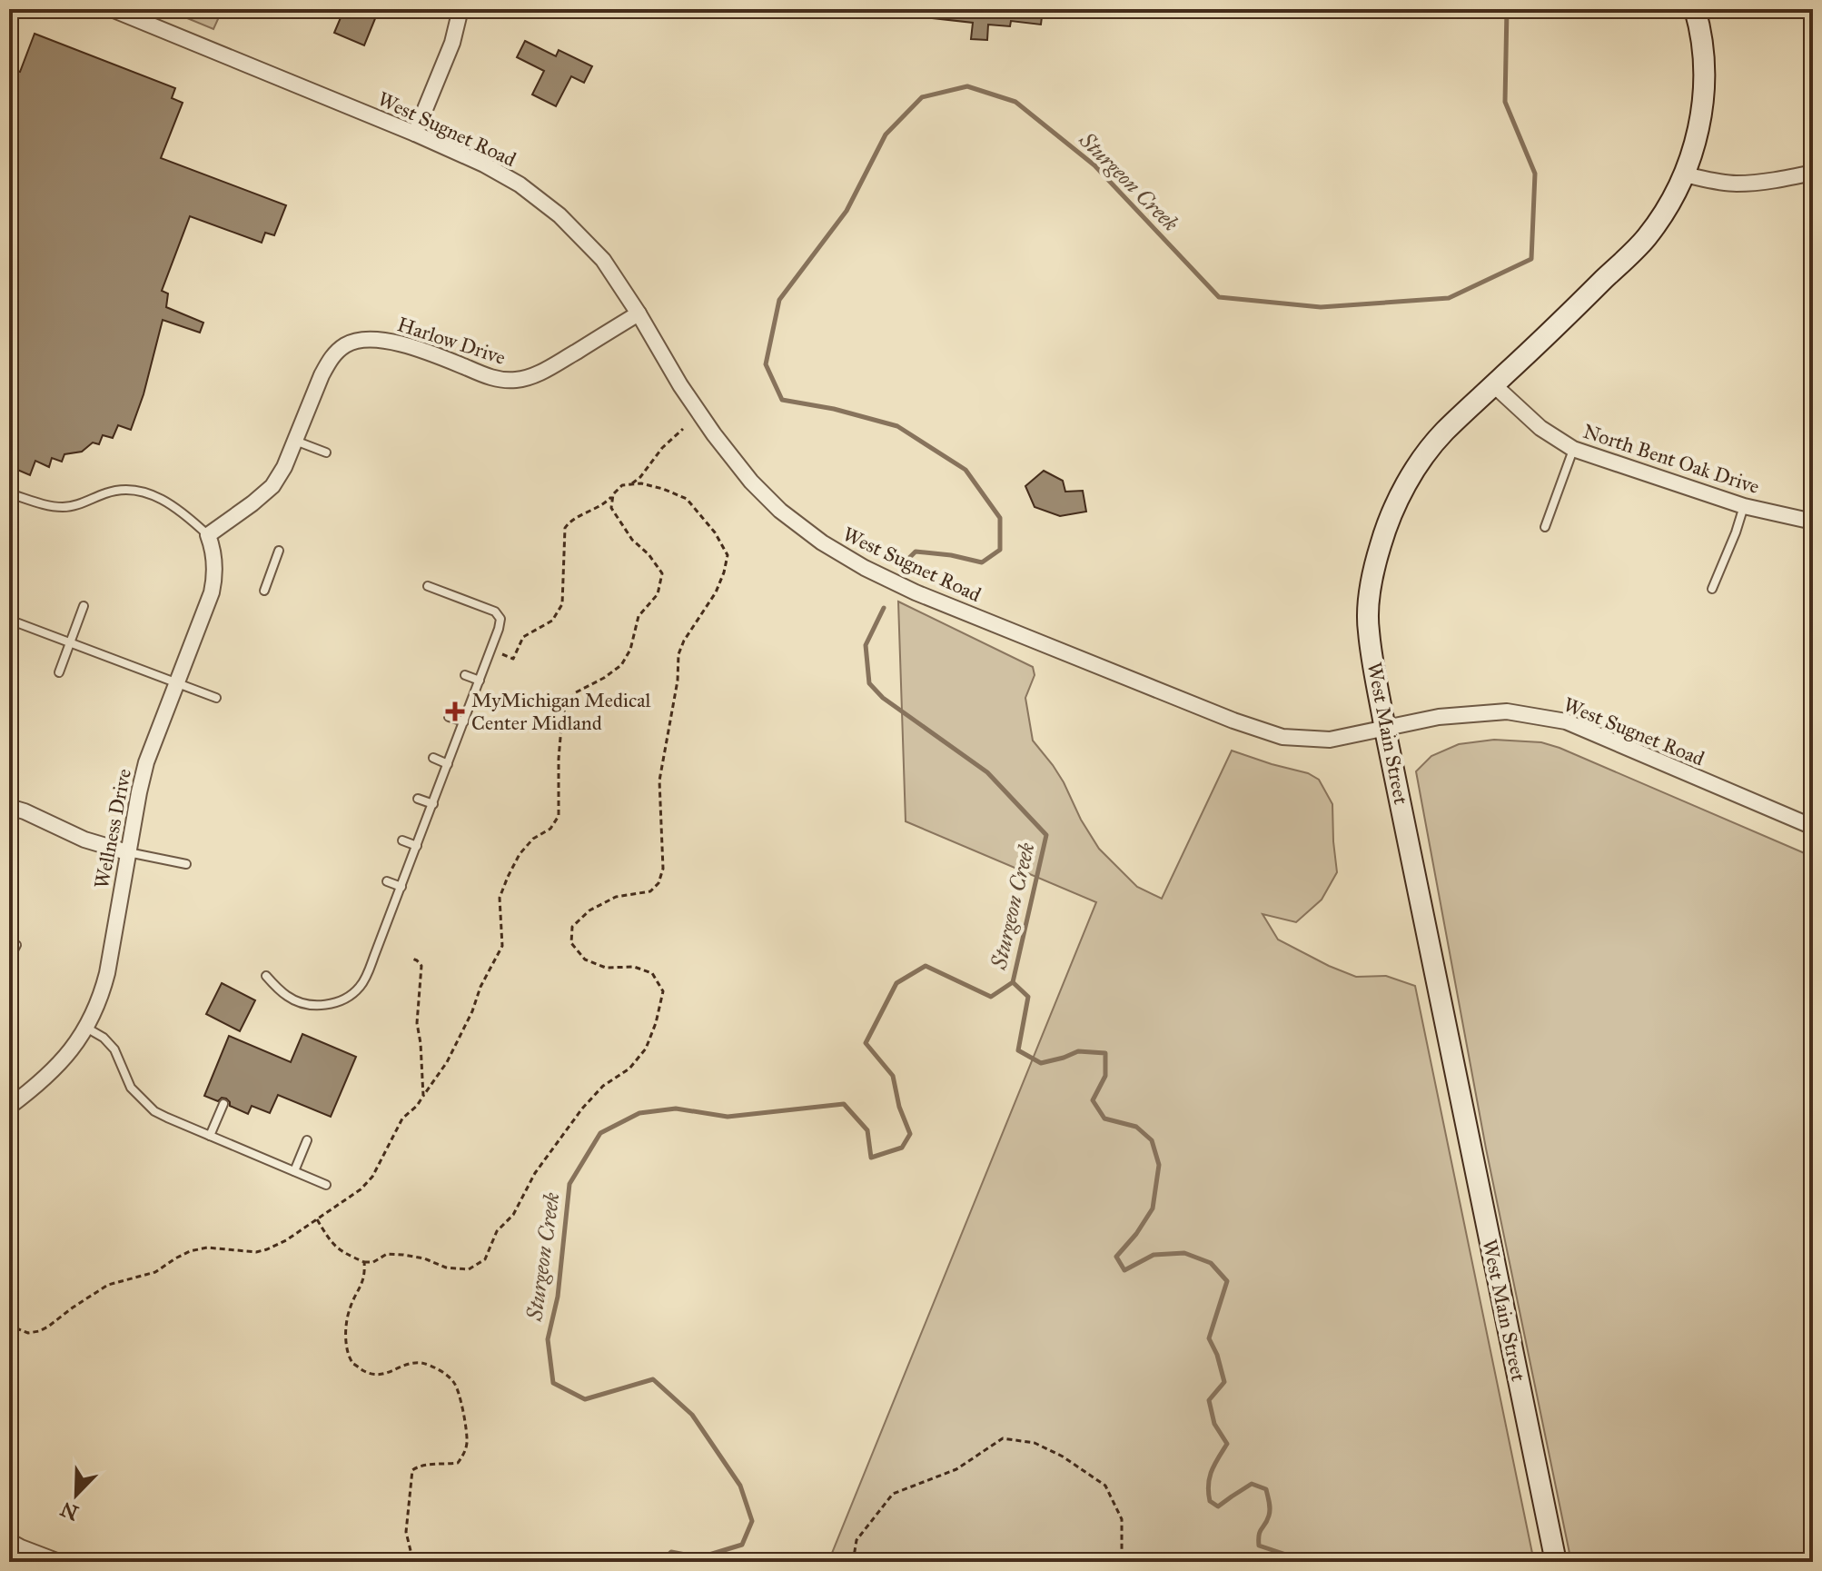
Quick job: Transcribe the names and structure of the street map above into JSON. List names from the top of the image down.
{
  "streets": {
    "street": [
      "West Sugnet Road",
      "Harlow Drive",
      "North Bent Oak Drive",
      "West Main Street",
      "Wellness Drive"
    ]
  },
  "crossings": [
    ["West Sugnet Road", "Harlow Drive"],
    ["West Sugnet Road", "West Main Street"],
    ["Harlow Drive", "Wellness Drive"],
    ["North Bent Oak Drive", "West Main Street"]
  ],
  "water": ["Sturgeon Creek"],
  "places": {
    "health": ["MyMichigan Medical Center Midland"]
  },
  "north": "bottom left"
}
